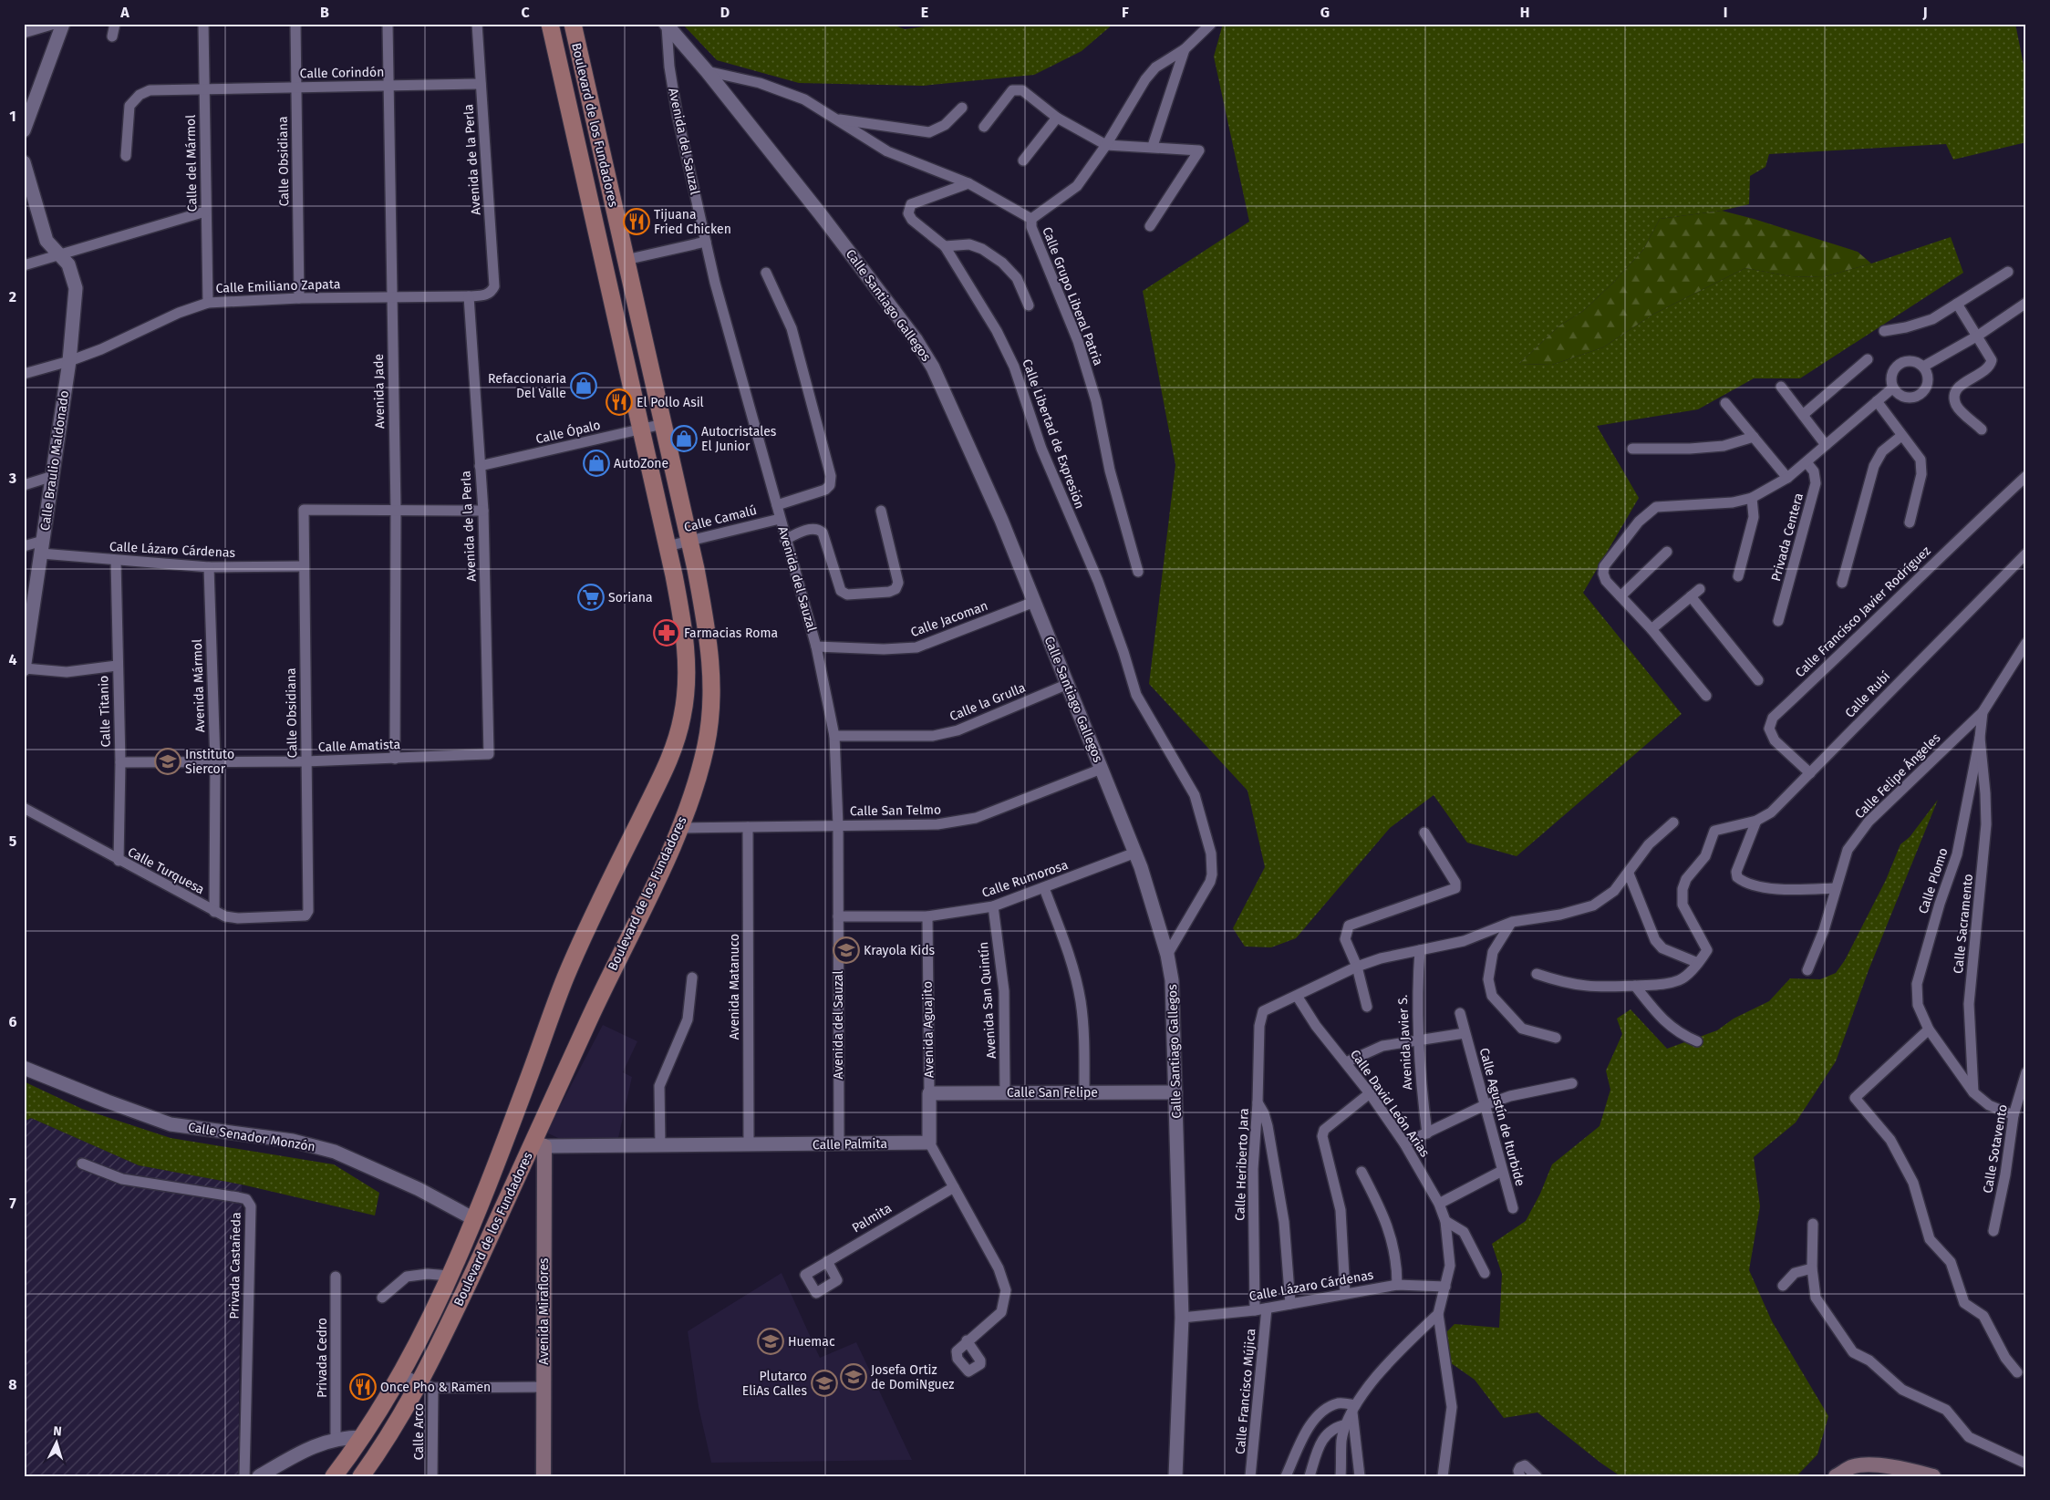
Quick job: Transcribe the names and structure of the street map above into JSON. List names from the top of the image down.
{
  "streets": {
    "main road": ["Boulevard de los Fundadores", "Avenida Miraflores"],
    "street": [
      "Calle Corindón",
      "Avenida del Sauzal",
      "Avenida de la Perla",
      "Calle Obsidiana",
      "Calle del Mármol",
      "Calle Emiliano Zapata",
      "Calle Grupo Liberal Patria",
      "Calle Santiago Gallegos",
      "Avenida Jade",
      "Calle Ópalo",
      "Calle Libertad de Expresión",
      "Calle Braulio Maldonado",
      "Calle Camalú",
      "Privada Centera",
      "Calle Lázaro Cárdenas",
      "Calle Francisco Javier Rodríguez",
      "Calle Jacoman",
      "Avenida Mármol",
      "Calle Rubí",
      "Calle la Grulla",
      "Calle Titanio",
      "Calle Amatista",
      "Calle Felipe Ángeles",
      "Calle San Telmo",
      "Calle Turquesa",
      "Calle Rumorosa",
      "Calle Plomo",
      "Calle Sacramento",
      "Avenida Matanuco",
      "Avenida San Quintín",
      "Avenida Aguajito",
      "Avenida Javier S.",
      "Calle San Felipe",
      "Calle David León Arias",
      "Calle Agustín de Iturbide",
      "Calle Senador Monzón",
      "Calle Palmita",
      "Calle Sotavento",
      "Calle Heriberto Jara",
      "Palmita",
      "Privada Castañeda",
      "Privada Cedro",
      "Calle Francisco Mújica",
      "Calle Arco"
    ]
  },
  "crossings": [
    ["Calle Corindón", "Avenida de la Perla"],
    ["Calle Corindón", "Calle Obsidiana"],
    ["Calle Corindón", "Calle del Mármol"],
    ["Calle Corindón", "Avenida Jade"],
    ["Boulevard de los Fundadores", "Calle Ópalo"],
    ["Boulevard de los Fundadores", "Calle Camalú"],
    ["Boulevard de los Fundadores", "Calle San Telmo"],
    ["Boulevard de los Fundadores", "Calle Senador Monzón"],
    ["Boulevard de los Fundadores", "Calle Palmita"],
    ["Boulevard de los Fundadores", "Avenida Miraflores"],
    ["Boulevard de los Fundadores", "Calle Arco"],
    ["Avenida del Sauzal", "Calle Santiago Gallegos"],
    ["Avenida del Sauzal", "Calle Camalú"],
    ["Avenida del Sauzal", "Calle Jacoman"],
    ["Avenida del Sauzal", "Calle la Grulla"],
    ["Avenida del Sauzal", "Calle San Telmo"],
    ["Avenida del Sauzal", "Calle Rumorosa"],
    ["Avenida del Sauzal", "Calle Palmita"],
    ["Avenida de la Perla", "Calle Emiliano Zapata"],
    ["Avenida de la Perla", "Calle Ópalo"],
    ["Avenida de la Perla", "Calle Amatista"],
    ["Calle Obsidiana", "Calle Emiliano Zapata"],
    ["Calle Obsidiana", "Avenida Jade"],
    ["Calle Obsidiana", "Calle Lázaro Cárdenas"],
    ["Calle Obsidiana", "Calle Amatista"],
    ["Calle Obsidiana", "Calle Turquesa"],
    ["Calle del Mármol", "Calle Emiliano Zapata"],
    ["Calle Emiliano Zapata", "Avenida Jade"],
    ["Calle Emiliano Zapata", "Calle Braulio Maldonado"],
    ["Calle Grupo Liberal Patria", "Calle Santiago Gallegos"],
    ["Calle Grupo Liberal Patria", "Calle Libertad de Expresión"],
    ["Calle Santiago Gallegos", "Calle Libertad de Expresión"],
    ["Calle Santiago Gallegos", "Calle Lázaro Cárdenas"],
    ["Calle Santiago Gallegos", "Calle Jacoman"],
    ["Calle Santiago Gallegos", "Calle la Grulla"],
    ["Calle Santiago Gallegos", "Calle San Telmo"],
    ["Calle Santiago Gallegos", "Calle Rumorosa"],
    ["Calle Santiago Gallegos", "Calle San Felipe"],
    ["Avenida Jade", "Calle Amatista"],
    ["Calle Braulio Maldonado", "Calle Lázaro Cárdenas"],
    ["Calle Lázaro Cárdenas", "Avenida Mármol"],
    ["Calle Lázaro Cárdenas", "Calle Titanio"],
    ["Calle Lázaro Cárdenas", "Calle David León Arias"],
    ["Calle Lázaro Cárdenas", "Calle Heriberto Jara"],
    ["Calle Lázaro Cárdenas", "Calle Francisco Mújica"],
    ["Calle Francisco Javier Rodríguez", "Calle Rubí"],
    ["Avenida Mármol", "Calle Amatista"],
    ["Avenida Mármol", "Calle Turquesa"],
    ["Calle Titanio", "Calle Amatista"],
    ["Calle Titanio", "Calle Turquesa"],
    ["Calle Felipe Ángeles", "Calle Sacramento"],
    ["Calle San Telmo", "Avenida Matanuco"],
    ["Calle Rumorosa", "Avenida San Quintín"],
    ["Calle Rumorosa", "Avenida Aguajito"],
    ["Calle Plomo", "Calle Sacramento"],
    ["Avenida Matanuco", "Calle Palmita"],
    ["Avenida San Quintín", "Calle San Felipe"],
    ["Avenida Aguajito", "Calle San Felipe"],
    ["Avenida Aguajito", "Calle Palmita"],
    ["Calle David León Arias", "Calle Heriberto Jara"],
    ["Calle Palmita", "Avenida Miraflores"]
  ],
  "places": {
    "restaurant": ["Tijuana Fried Chicken", "El Pollo Asil", "Once Pho & Ramen"],
    "shop": ["Refaccionaria Del Valle", "Autocristales El Junior", "AutoZone"],
    "supermarket": ["Soriana"],
    "pharmacy": ["Farmacias Roma"],
    "school or university": [
      "Instituto Siercor",
      "Krayola Kids",
      "Huemac",
      "Josefa Ortiz de DomiNguez",
      "Plutarco EliAs Calles"
    ]
  },
  "north": "top",
  "grid": {
    "columns": [
      "A",
      "B",
      "C",
      "D",
      "E",
      "F",
      "G",
      "H",
      "I",
      "J"
    ],
    "rows": [
      "1",
      "2",
      "3",
      "4",
      "5",
      "6",
      "7",
      "8"
    ]
  }
}
